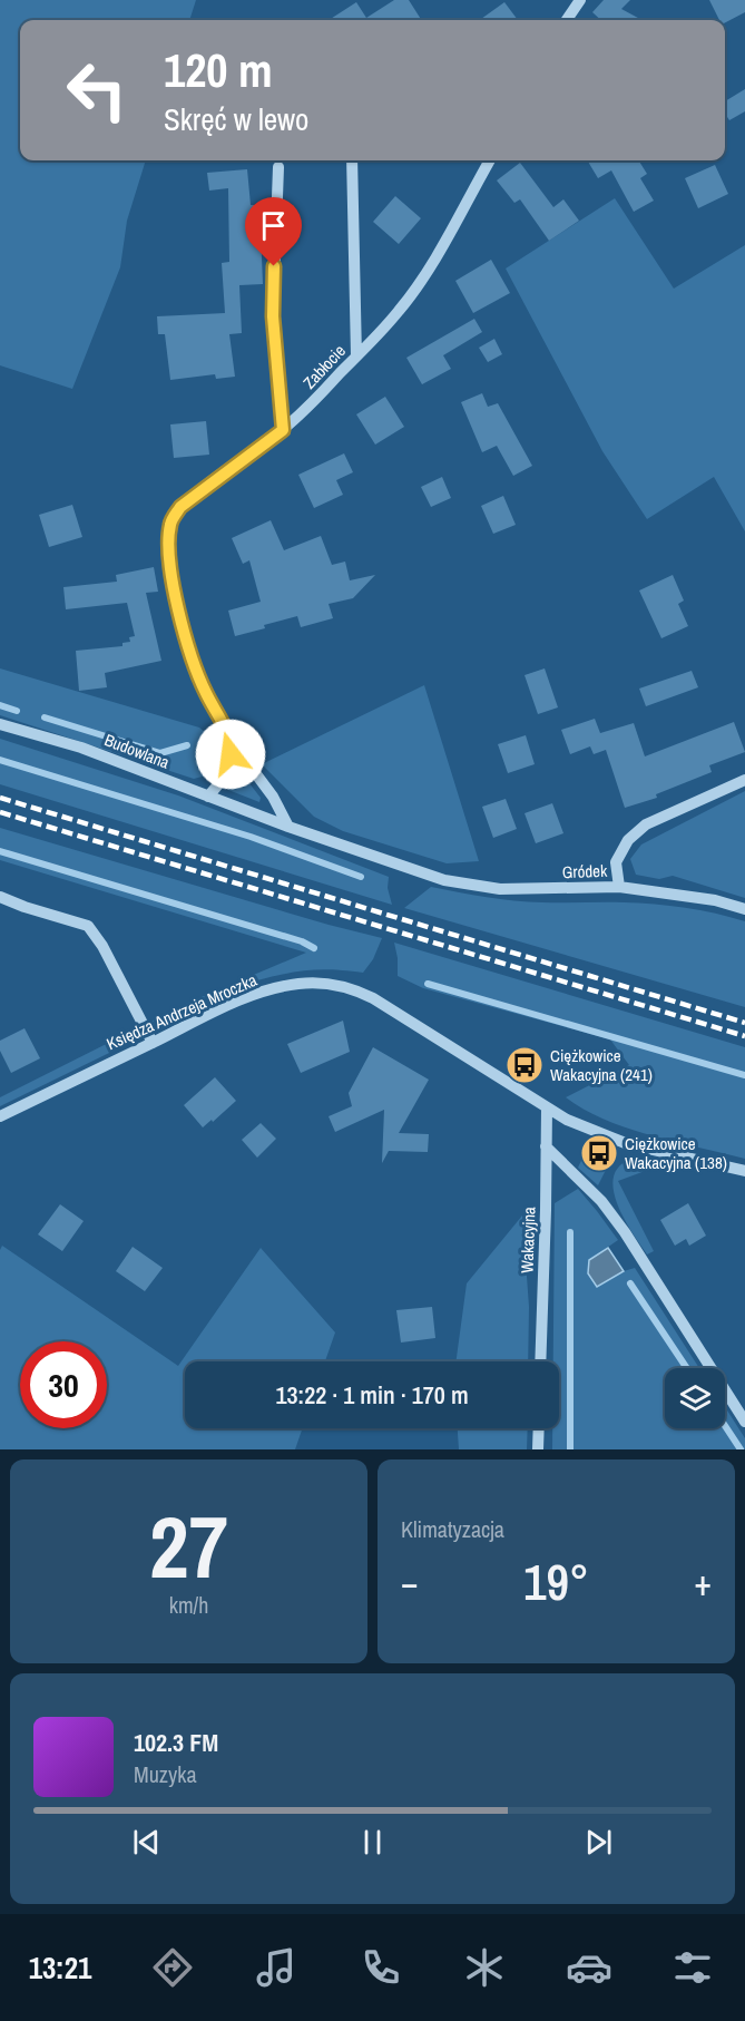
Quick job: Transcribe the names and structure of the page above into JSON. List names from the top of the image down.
{
  "streets": {
    "street": [
      "Zabłocie",
      "Budowlana",
      "Gródek",
      "Księdza Andrzeja Mroczka",
      "Wakacyjna"
    ]
  },
  "crossings": [
    ["Zabłocie", "Budowlana"],
    ["Budowlana", "Gródek"],
    ["Księdza Andrzeja Mroczka", "Wakacyjna"]
  ],
  "places": {
    "bus stop": ["Ciężkowice Wakacyjna (241)", "Ciężkowice Wakacyjna (138)"]
  },
  "page": {
    "turn": ["120 m", "Skręć w lewo"],
    "limit": "30",
    "trip": "13:22 · 1 min · 170 m",
    "tile": [
      ["27", "km/h"],
      "Klimatyzacja"
    ],
    "heat": ["−", "19°", "+"],
    "song": ["102.3 FM", "Muzyka"],
    "tabs": "13:21"
  }
}
